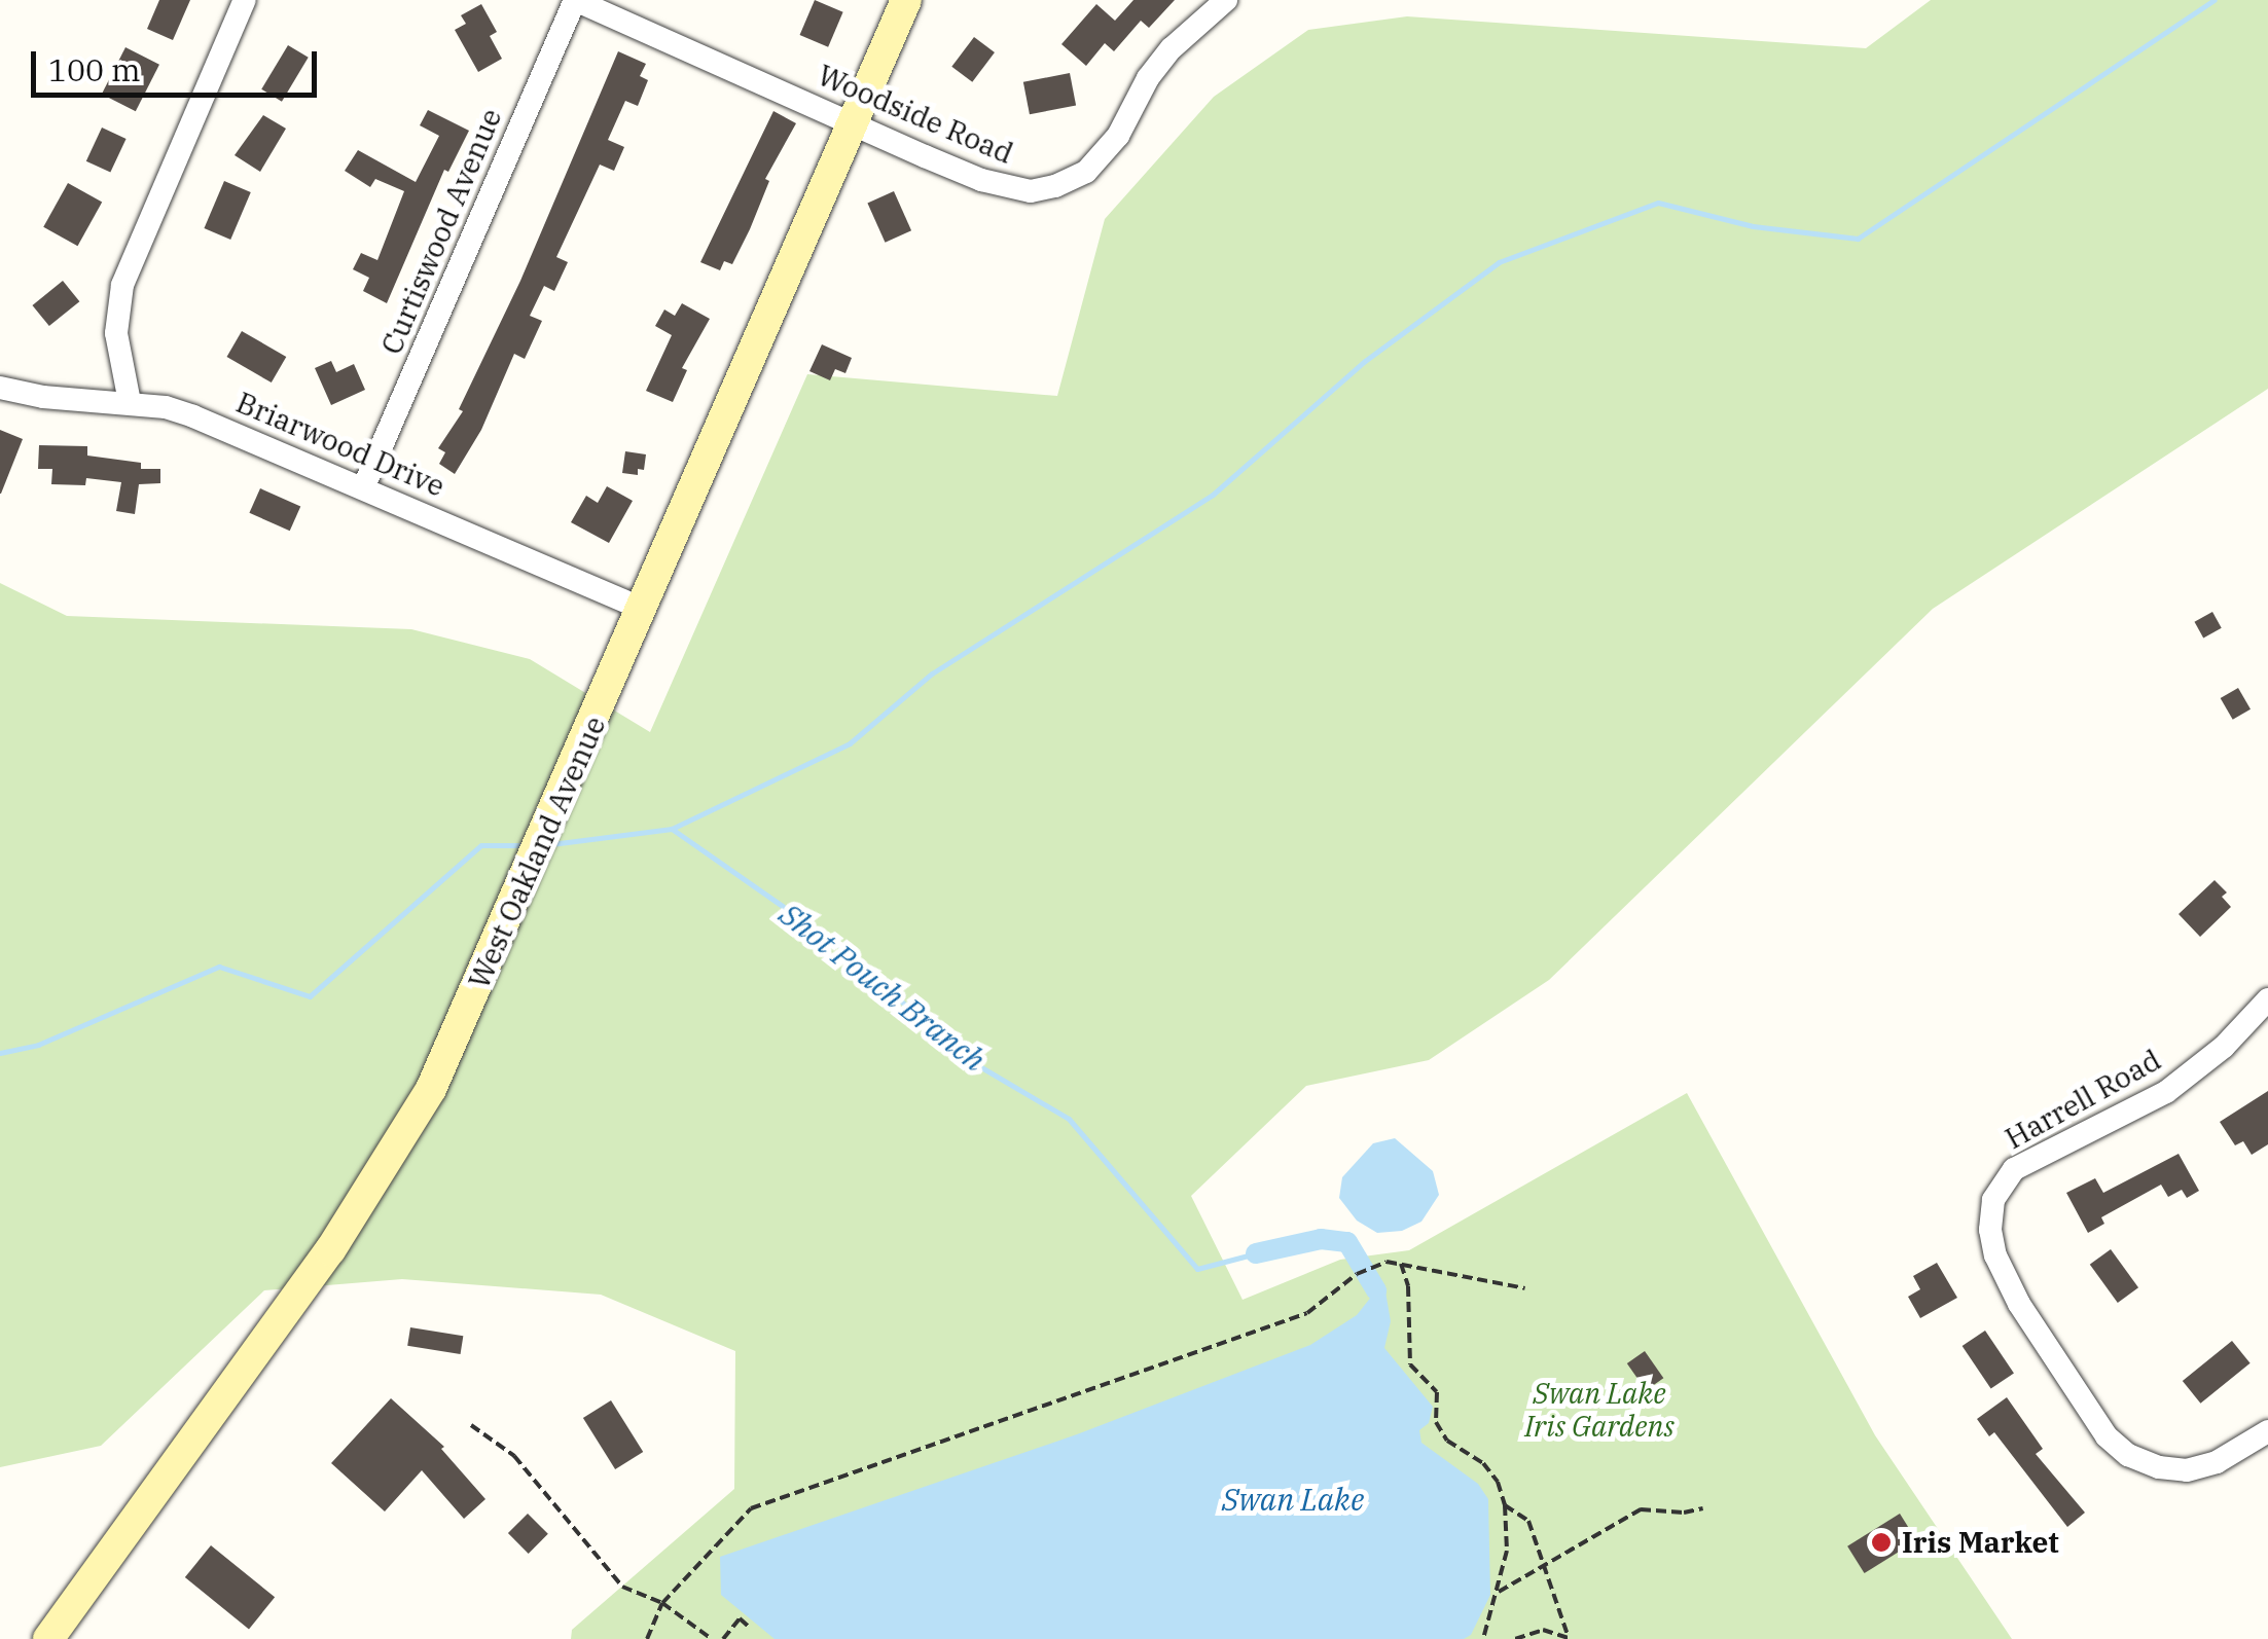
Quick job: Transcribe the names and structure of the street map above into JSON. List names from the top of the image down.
{
  "streets": {
    "street": [
      "Woodside Road",
      "Curtiswood Avenue",
      "Briarwood Drive",
      "West Oakland Avenue",
      "Harrell Road"
    ]
  },
  "crossings": [
    ["Woodside Road", "Curtiswood Avenue"],
    ["Woodside Road", "West Oakland Avenue"],
    ["Curtiswood Avenue", "Briarwood Drive"],
    ["Briarwood Drive", "West Oakland Avenue"]
  ],
  "water": ["Shot Pouch Branch", "Swan Lake"],
  "parks": ["Swan Lake Iris Gardens"],
  "places": ["Iris Market"],
  "scale_bar": "100 m"
}
